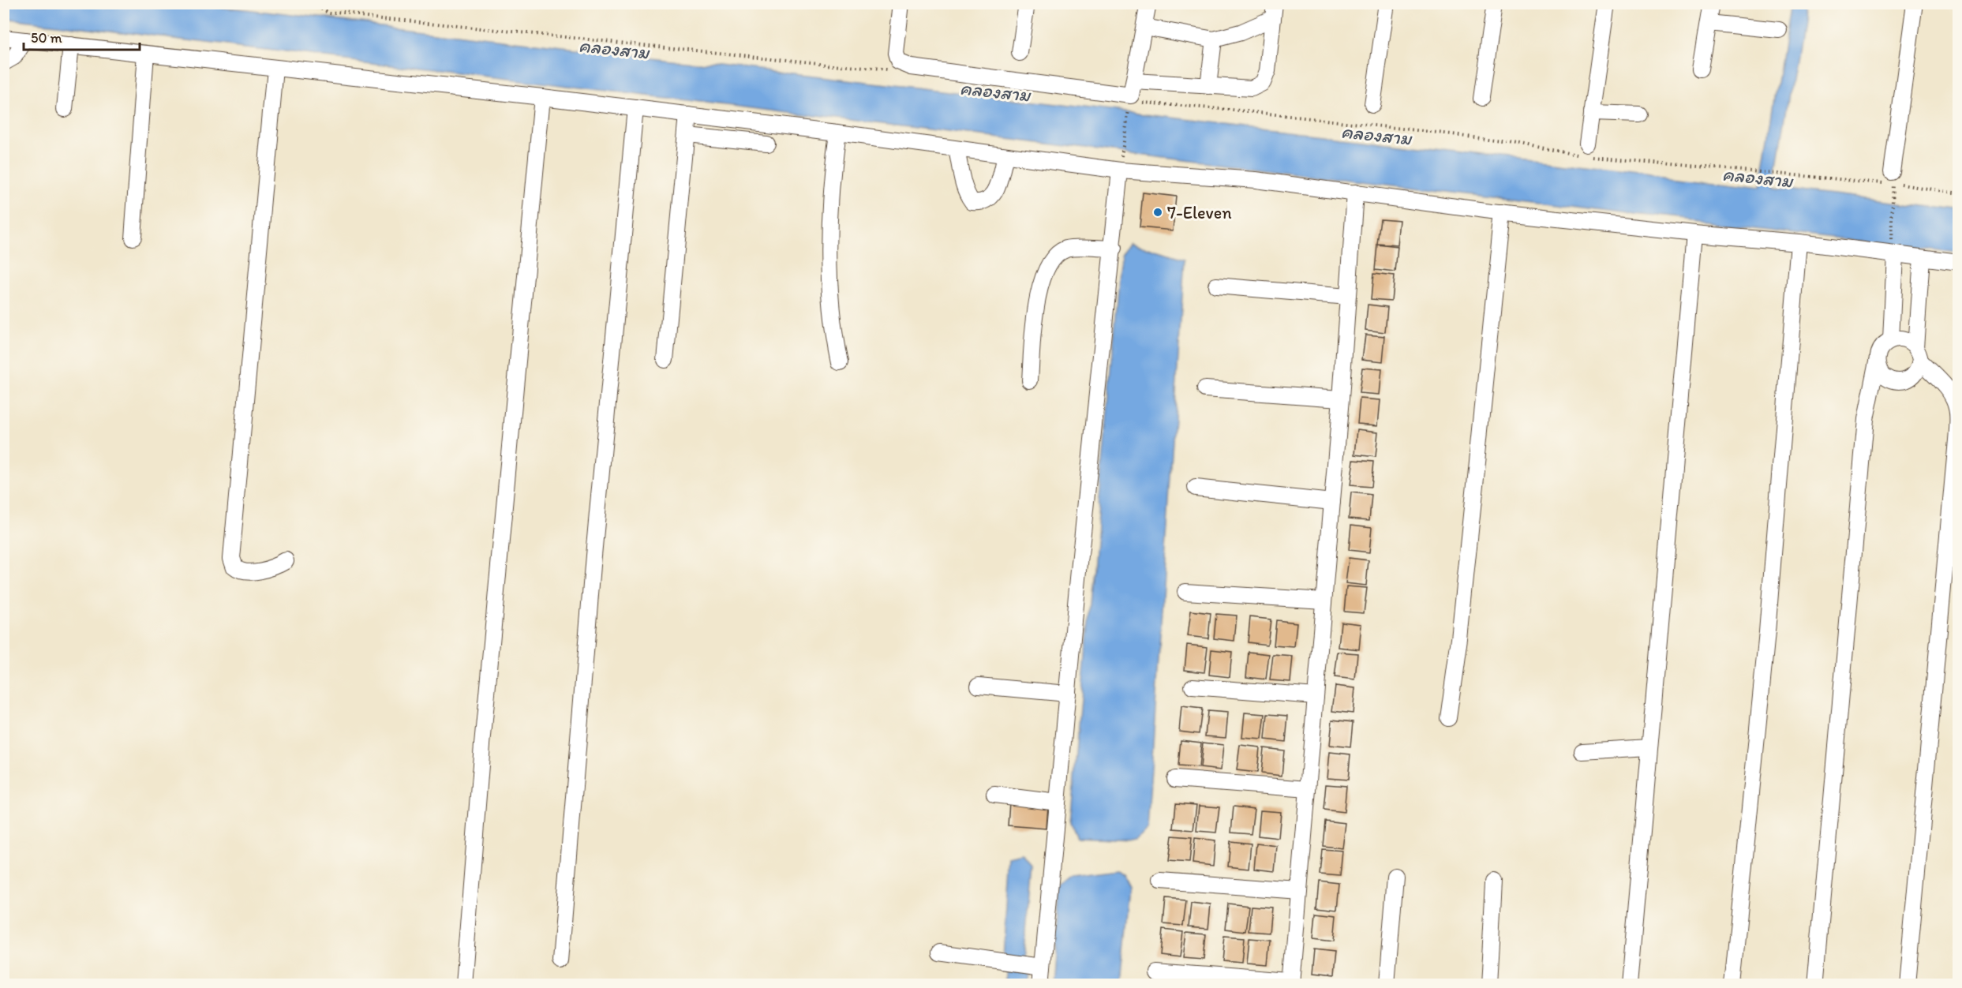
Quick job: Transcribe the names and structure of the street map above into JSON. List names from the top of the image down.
{
  "water": ["คลองสาม"],
  "places": ["7-Eleven"],
  "scale_bar": "50 m"
}
